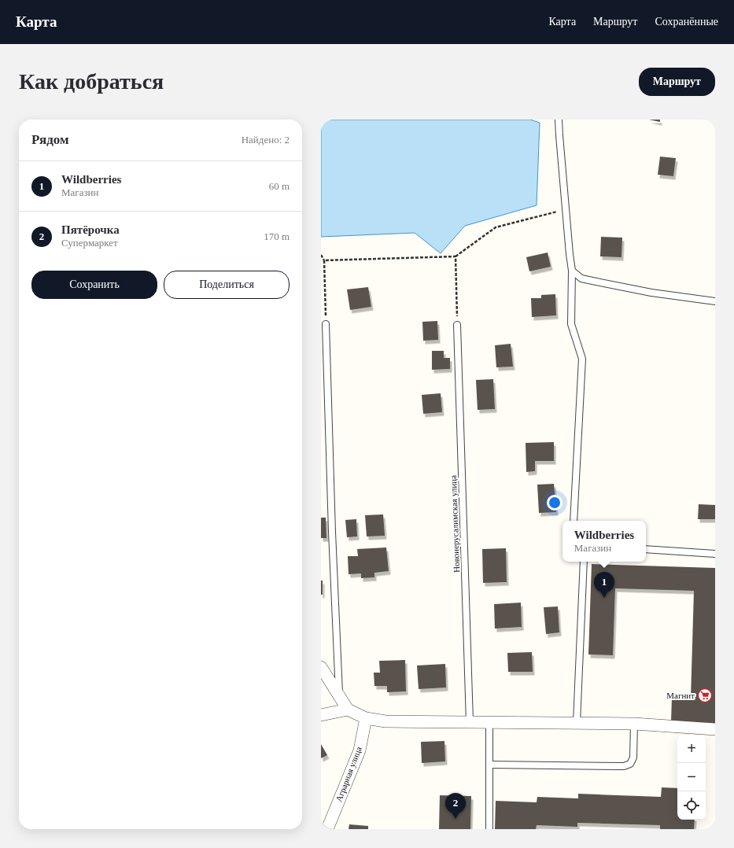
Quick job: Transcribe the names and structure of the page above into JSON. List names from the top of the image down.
{
  "streets": {
    "street": ["Аграрная улица"],
    "lane": ["Новоиерусалимская улица"]
  },
  "places": {
    "supermarket": ["Магнит"]
  },
  "page": {
    "header": "Карта",
    "nav": ["Карта", "Маршрут", "Сохранённые"],
    "buttons": [
      "Маршрут",
      ["Сохранить", "Поделиться"]
    ],
    "title": "Как добраться",
    "heading": ["Рядом", "Найдено: 2"],
    "list": [
      {
        "mark": "1",
        "name": "Wildberries",
        "note": "Магазин",
        "value": "60 m"
      },
      {
        "mark": "2",
        "name": "Пятёрочка",
        "note": "Супермаркет",
        "value": "170 m"
      }
    ],
    "popup": ["Wildberries", "Магазин"],
    "pins": ["1", "2"],
    "map_buttons": ["+", "−"]
  }
}
